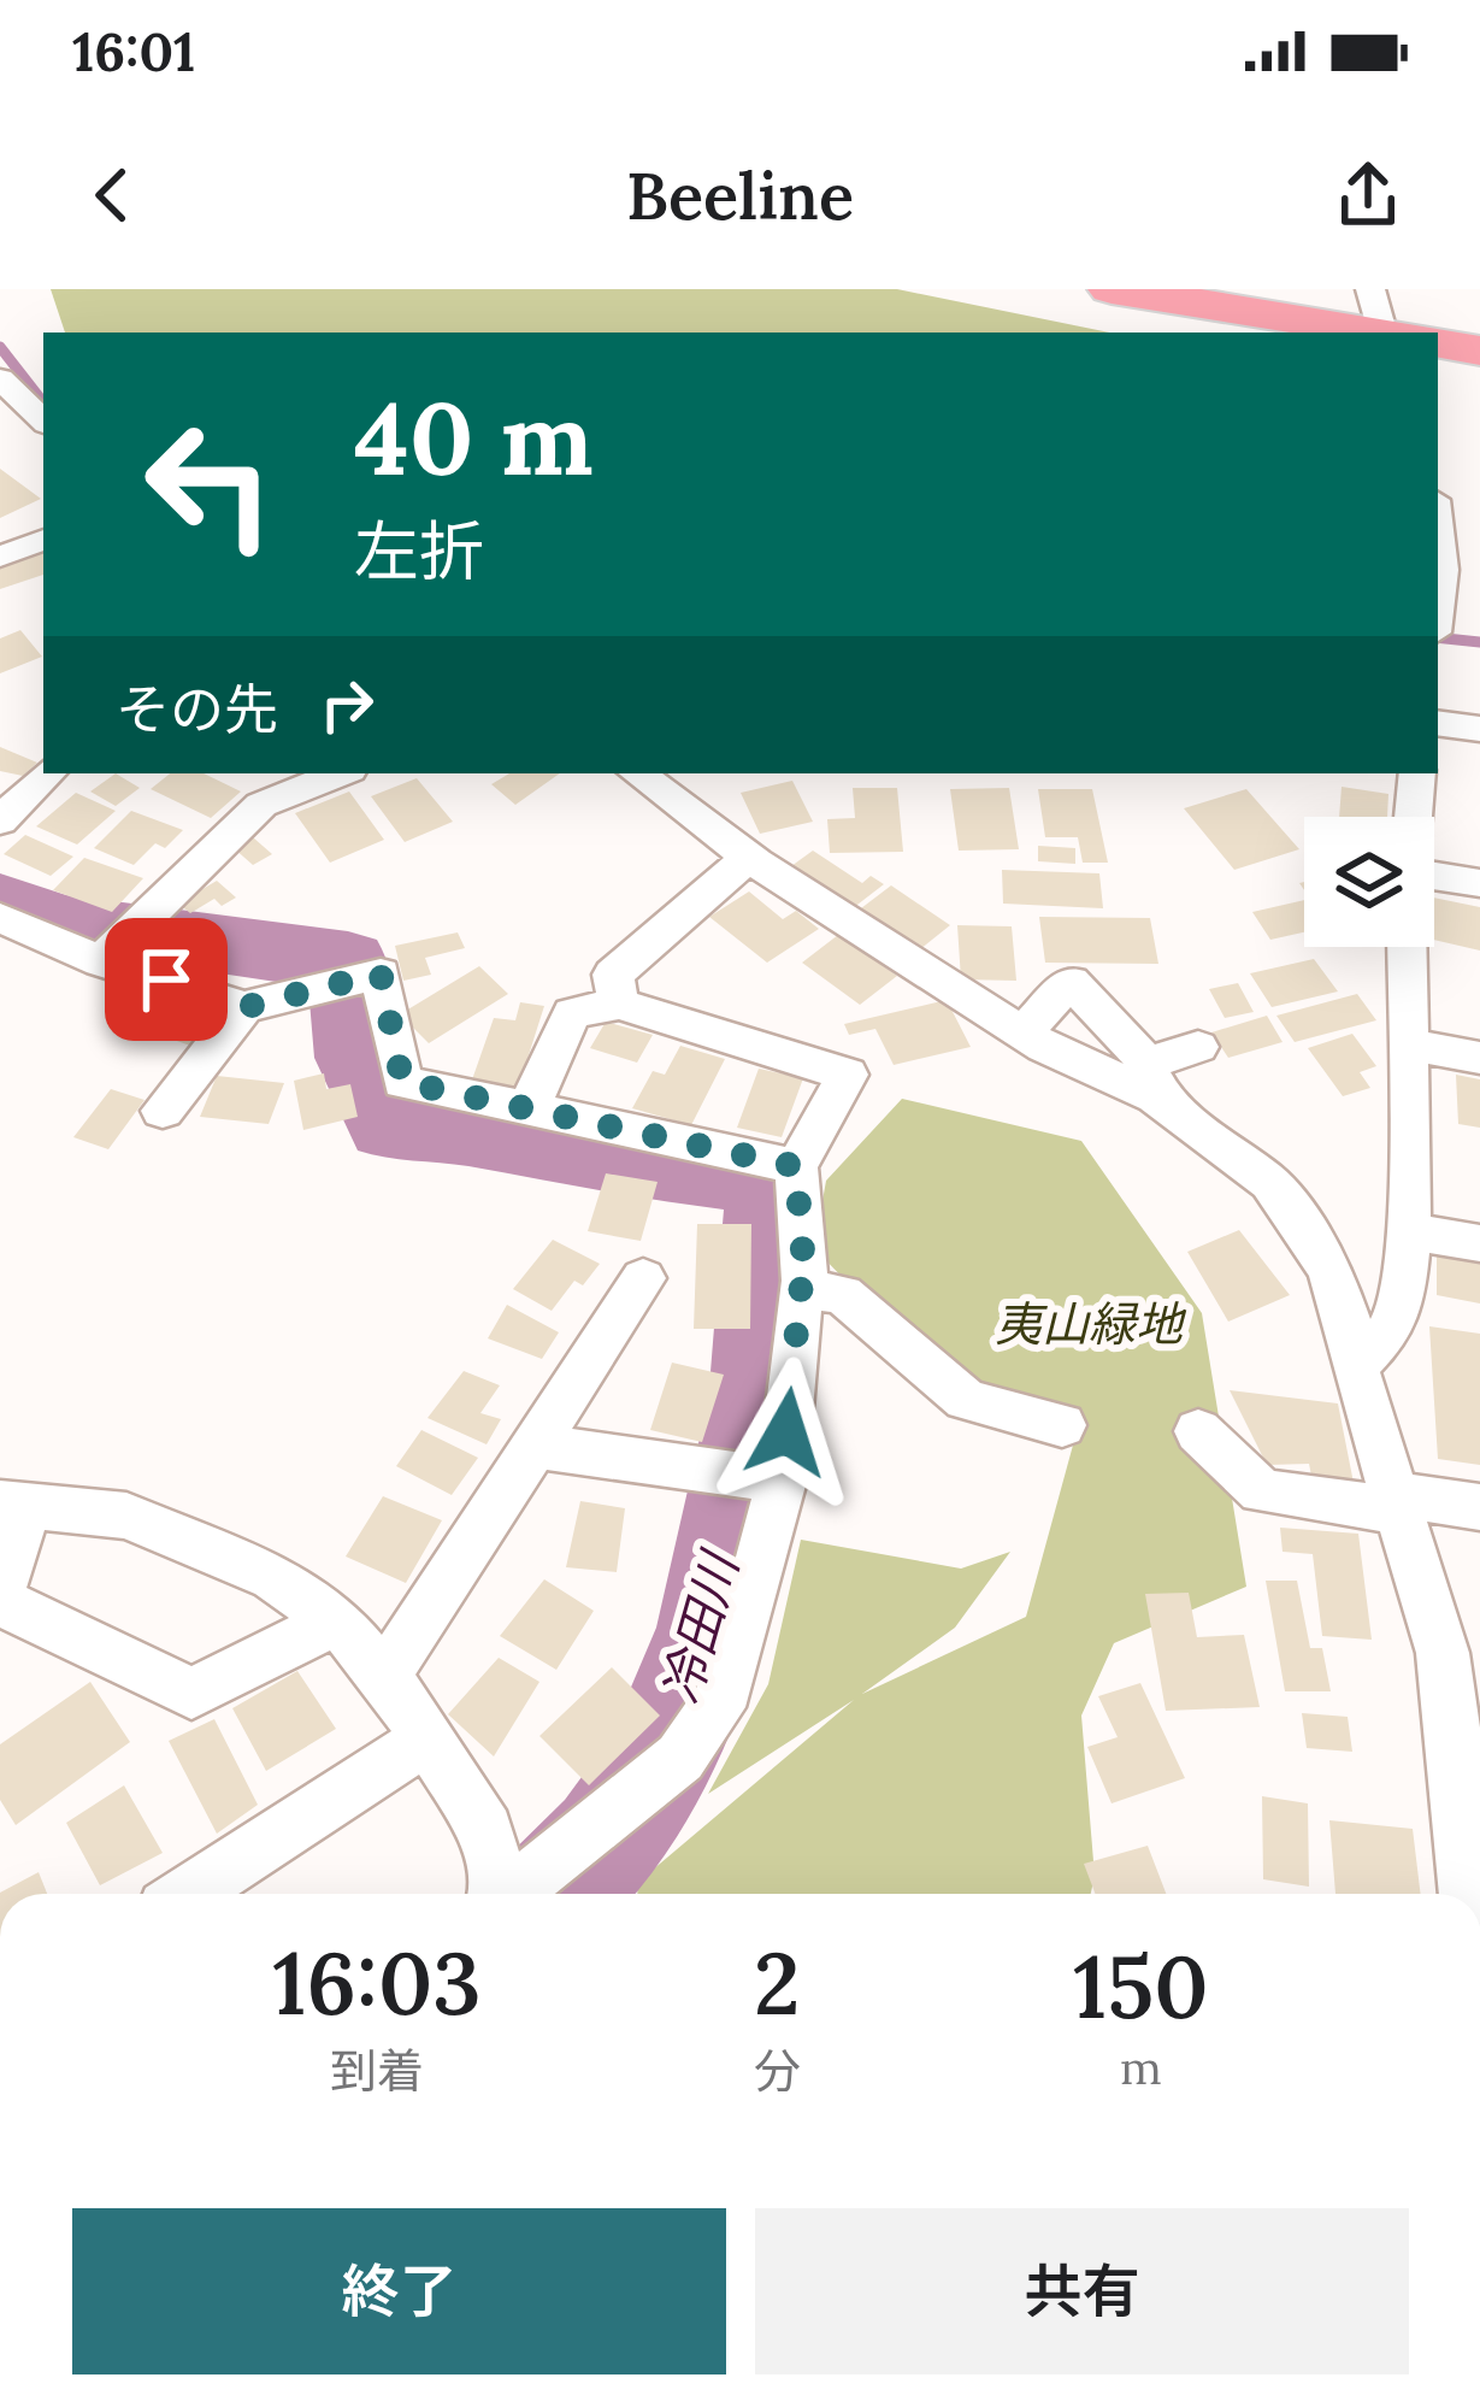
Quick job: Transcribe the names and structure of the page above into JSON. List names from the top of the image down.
{
  "water": ["冷田川"],
  "parks": ["夷山緑地"],
  "page": {
    "status": "16:01",
    "header": "Beeline",
    "turn": ["40 m", "左折"],
    "then": "その先",
    "eta": [
      "16:03",
      "到着",
      "2",
      "分",
      "150",
      "m"
    ],
    "buttons": ["終了", "共有"]
  }
}
